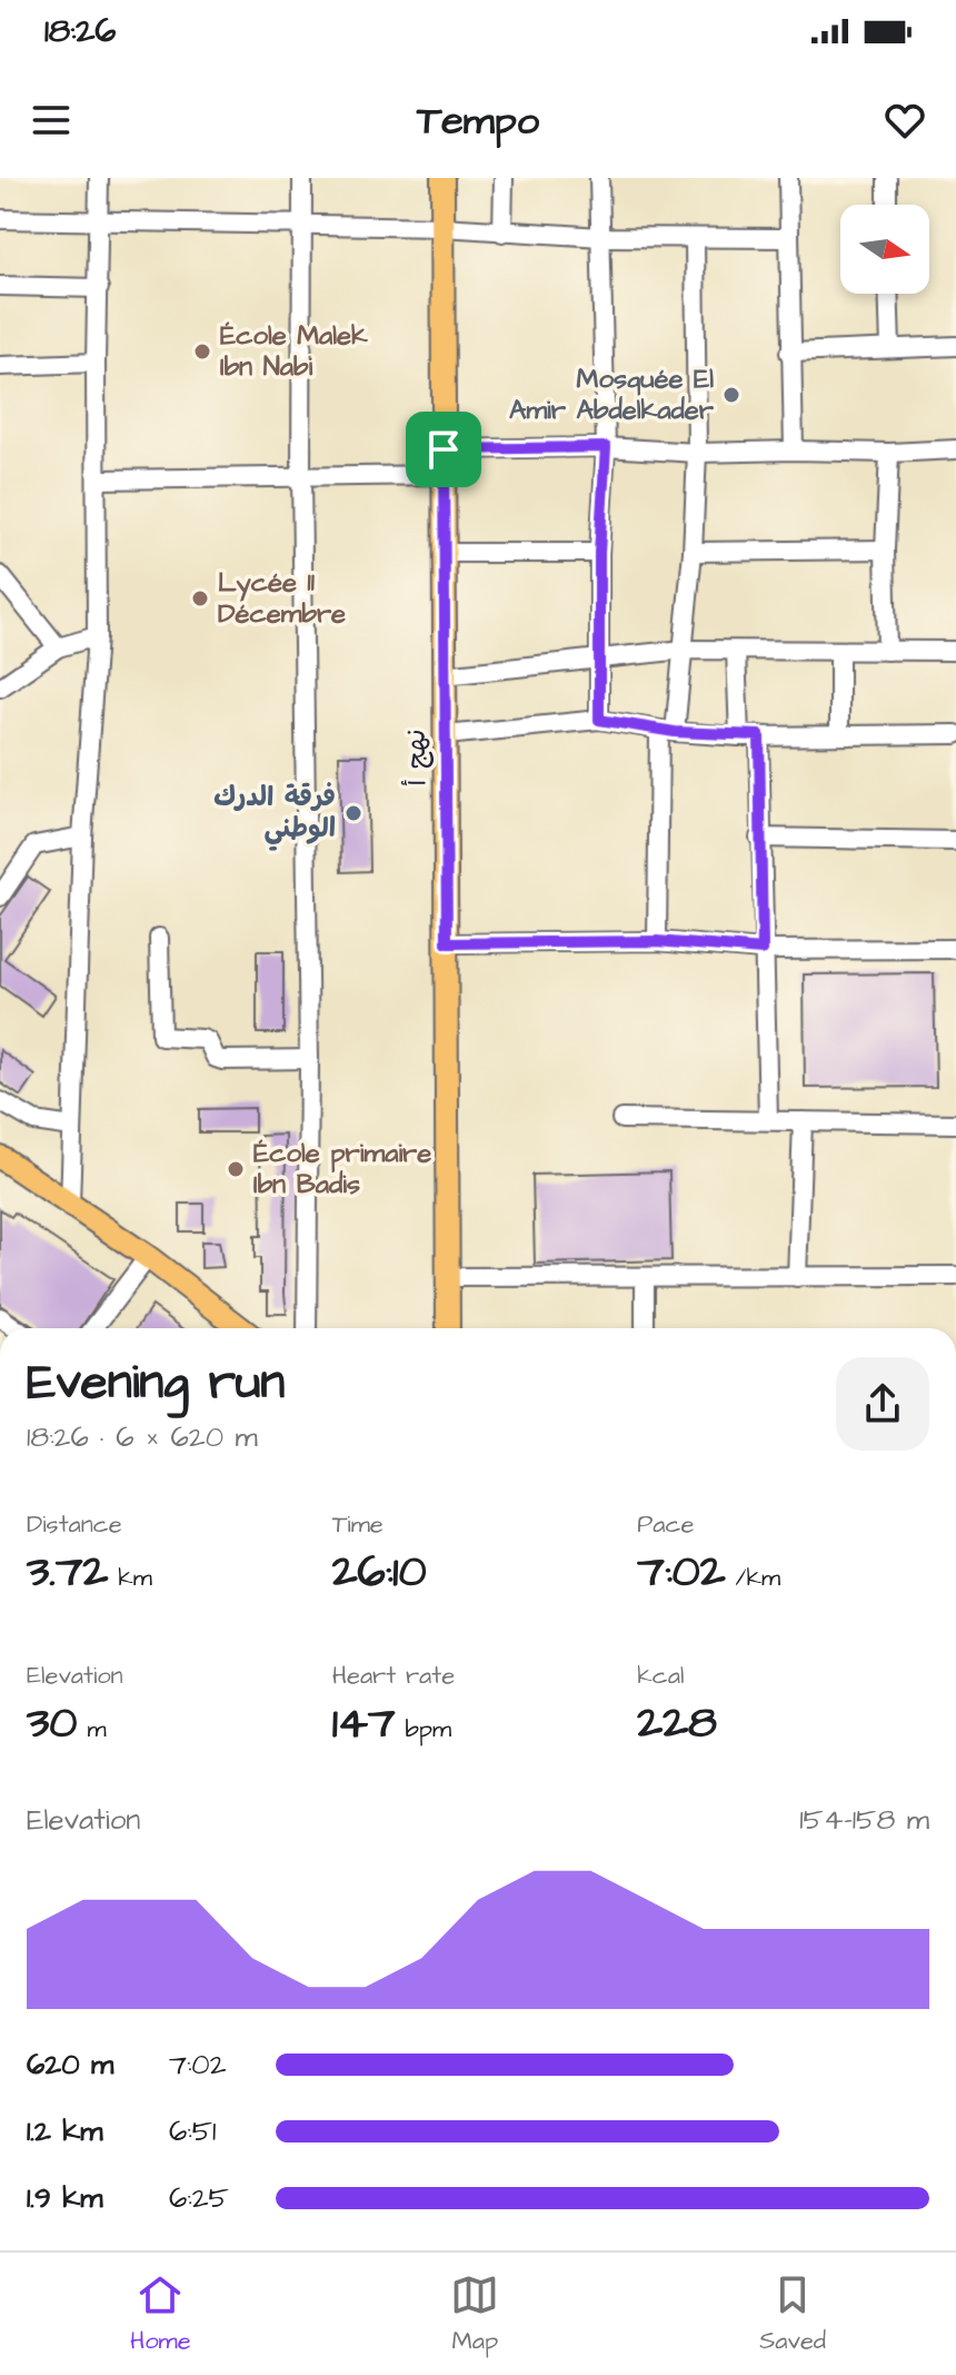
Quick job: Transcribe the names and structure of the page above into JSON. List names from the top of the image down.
{
  "streets": {
    "main road": ["نهج أ"]
  },
  "places": [
    "École Malek Ibn Nabi",
    "Mosquée El Amir Abdelkader",
    "Lycée 11 Décembre",
    "فرقة الدرك الوطني",
    "École primaire Ibn Badis"
  ],
  "north": "right",
  "page": {
    "status": "18:26",
    "header": "Tempo",
    "heading": ["Evening run", "18:26 · 6 × 620 m"],
    "stats": [
      ["Distance", "3.72 km"],
      ["Time", "26:10"],
      ["Pace", "7:02 /km"],
      ["Elevation", "30 m"],
      ["Heart rate", "147 bpm"],
      ["kcal", "228"]
    ],
    "chart": ["Elevation", "154–158 m"],
    "list": [
      {
        "name": "620 m",
        "note": "7:02"
      },
      {
        "name": "1.2 km",
        "note": "6:51"
      },
      {
        "name": "1.9 km",
        "note": "6:25"
      }
    ],
    "tabs": ["Home", "Map", "Saved"]
  }
}
